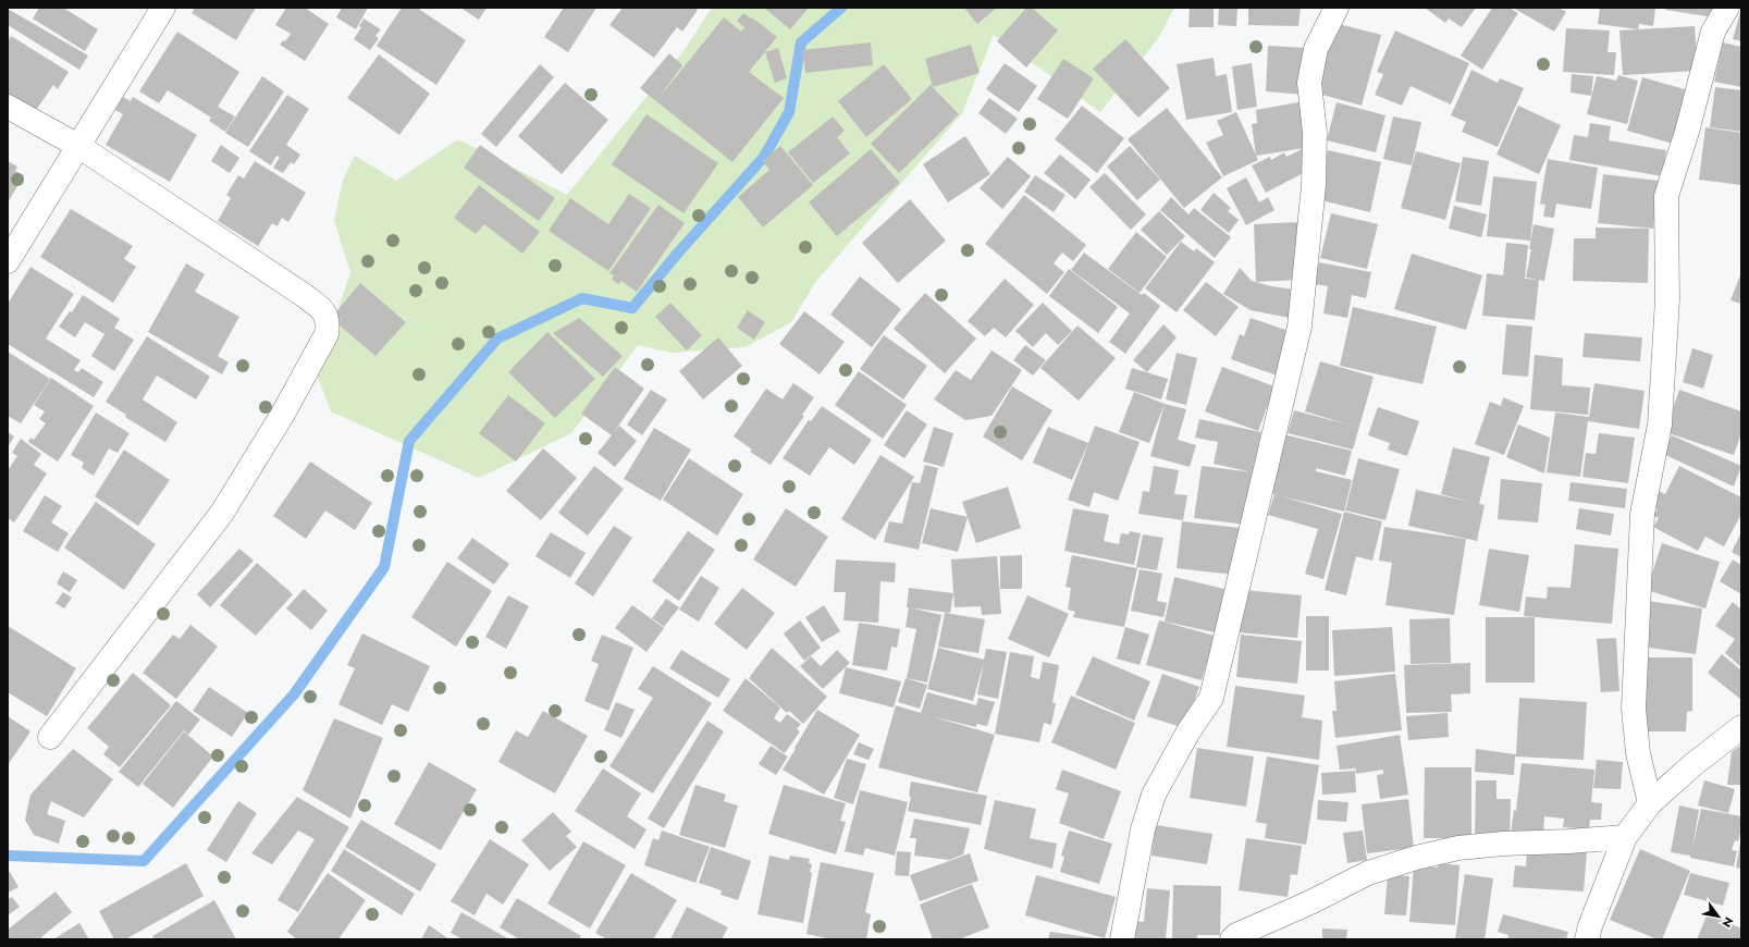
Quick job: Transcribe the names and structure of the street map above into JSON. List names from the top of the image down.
{
  "north": "bottom right"
}
